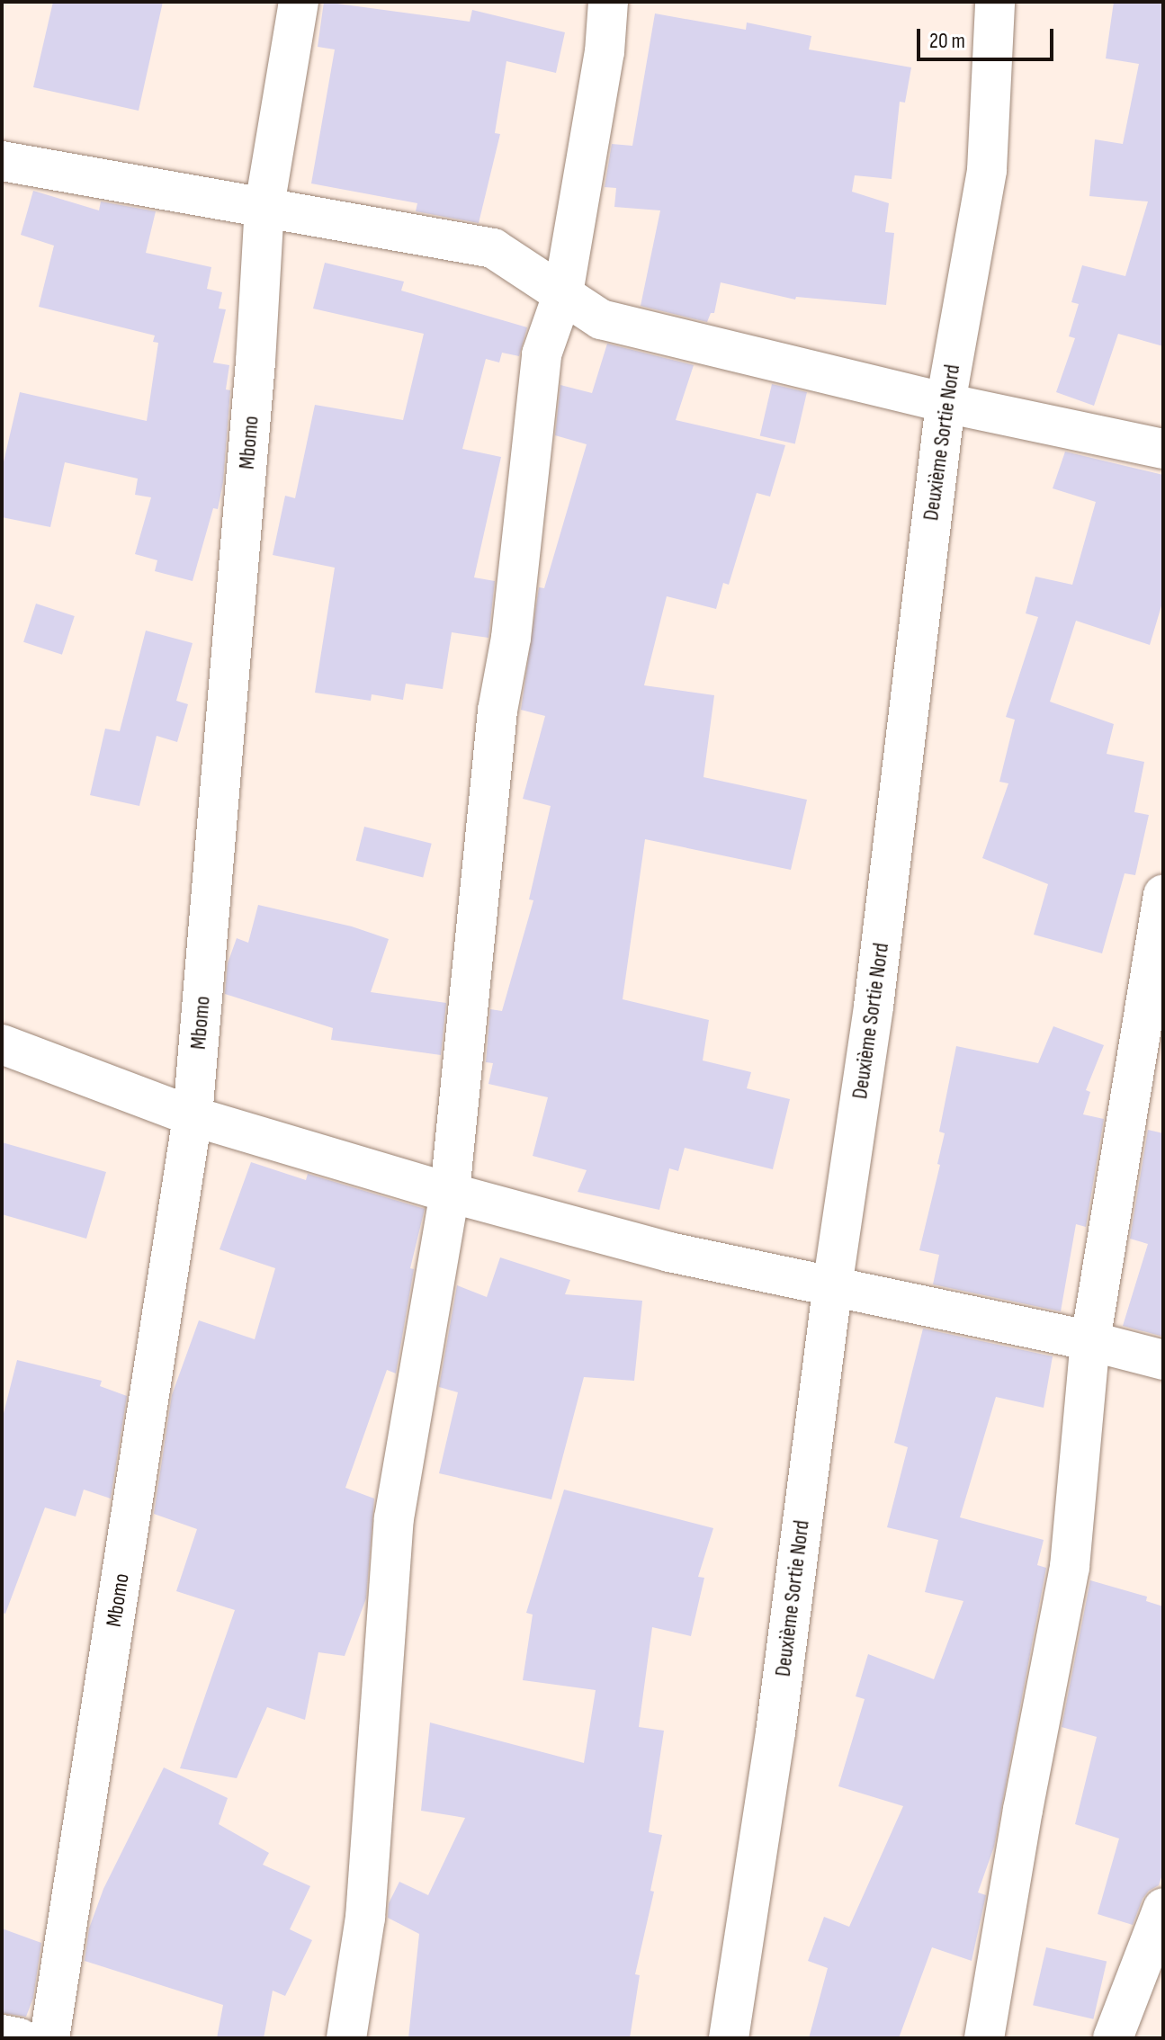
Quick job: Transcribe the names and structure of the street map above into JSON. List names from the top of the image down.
{
  "streets": {
    "street": ["Mbomo", "Deuxième Sortie Nord"]
  },
  "scale_bar": "20 m"
}
